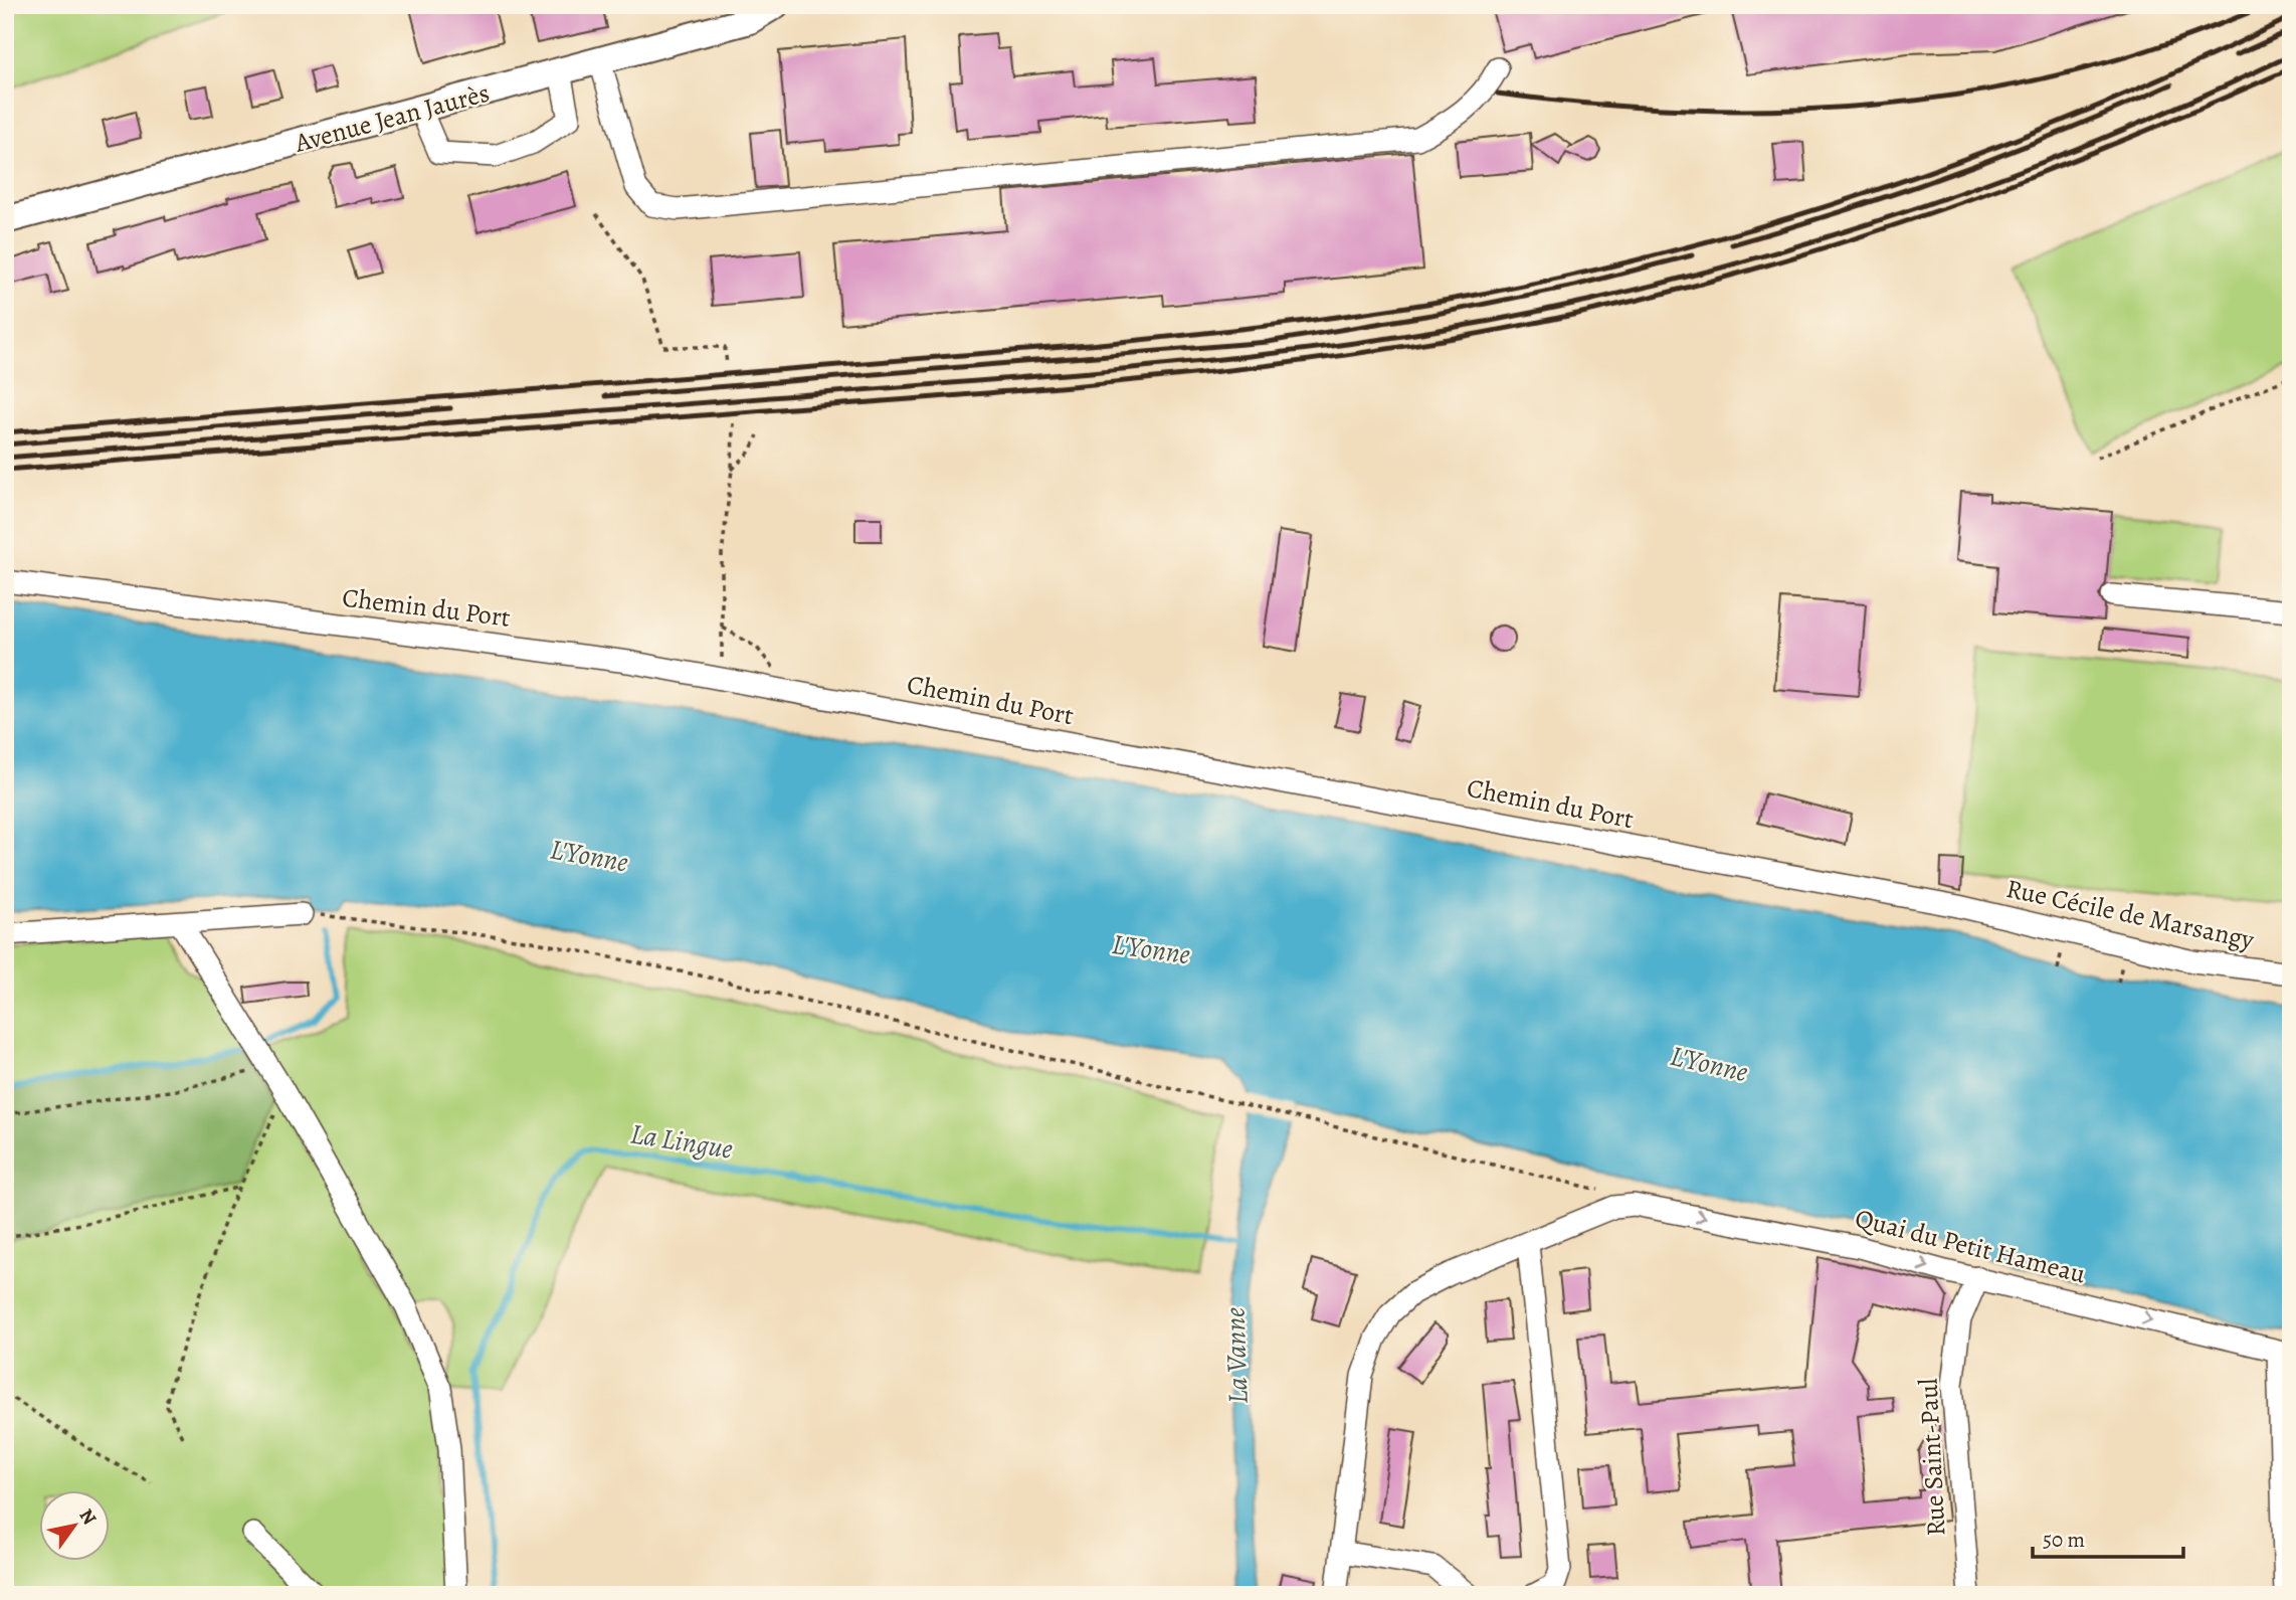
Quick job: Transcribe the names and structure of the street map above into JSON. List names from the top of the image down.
{
  "streets": {
    "main road": ["Avenue Jean Jaurès"],
    "street": [
      "Chemin du Port",
      "Rue Cécile de Marsangy",
      "Quai du Petit Hameau",
      "Rue Saint-Paul"
    ]
  },
  "crossings": [
    ["Chemin du Port", "Rue Cécile de Marsangy"],
    ["Quai du Petit Hameau", "Rue Saint-Paul"]
  ],
  "one_way": ["Quai du Petit Hameau"],
  "water": ["L'Yonne", "La Lingue", "La Vanne"],
  "scale_bar": "50 m",
  "north": "top right"
}
